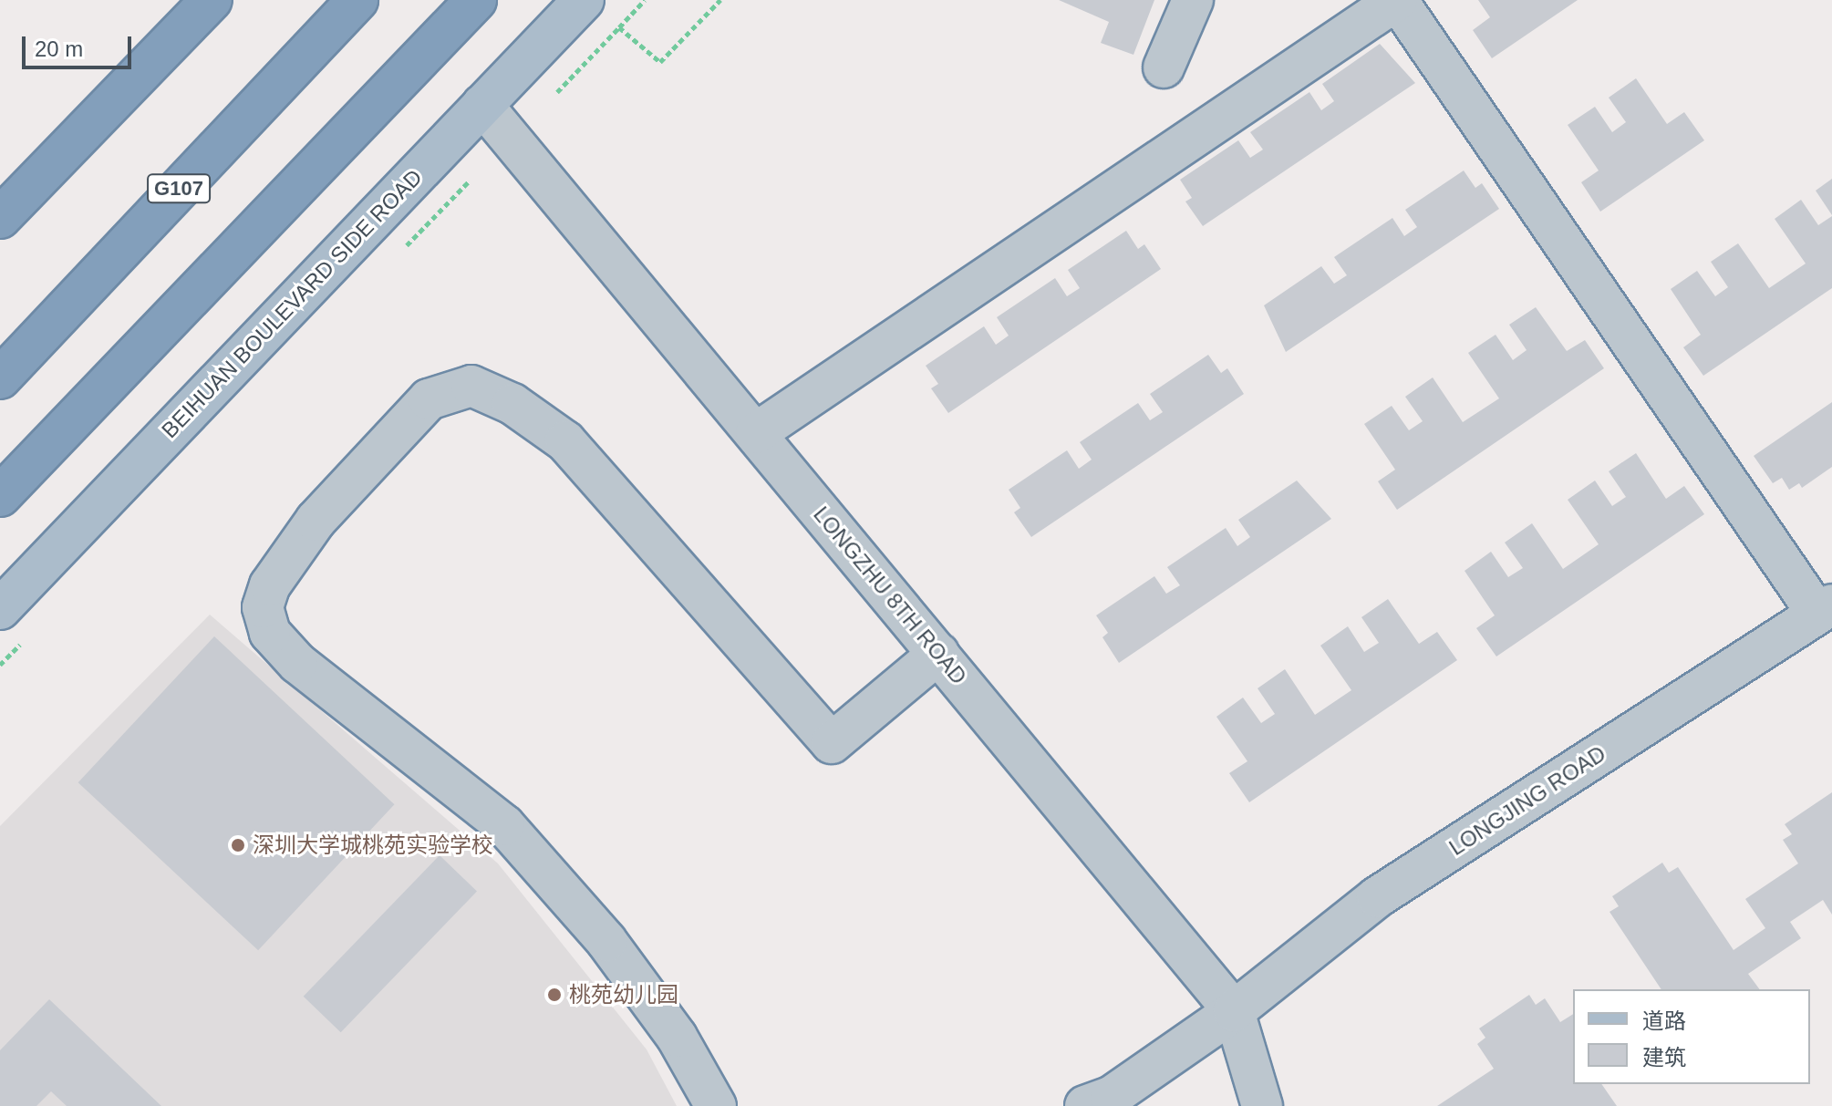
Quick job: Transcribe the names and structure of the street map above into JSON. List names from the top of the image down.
{
  "streets": {
    "highway": ["G107"],
    "main road": ["BEIHUAN BOULEVARD SIDE ROAD"],
    "street": ["LONGZHU 8TH ROAD", "LONGJING ROAD"]
  },
  "crossings": [
    ["BEIHUAN BOULEVARD SIDE ROAD", "LONGZHU 8TH ROAD"],
    ["LONGZHU 8TH ROAD", "LONGJING ROAD"]
  ],
  "places": ["深圳大学城桃苑实验学校", "桃苑幼儿园"],
  "legend": ["道路", "建筑"],
  "scale_bar": "20 m"
}
